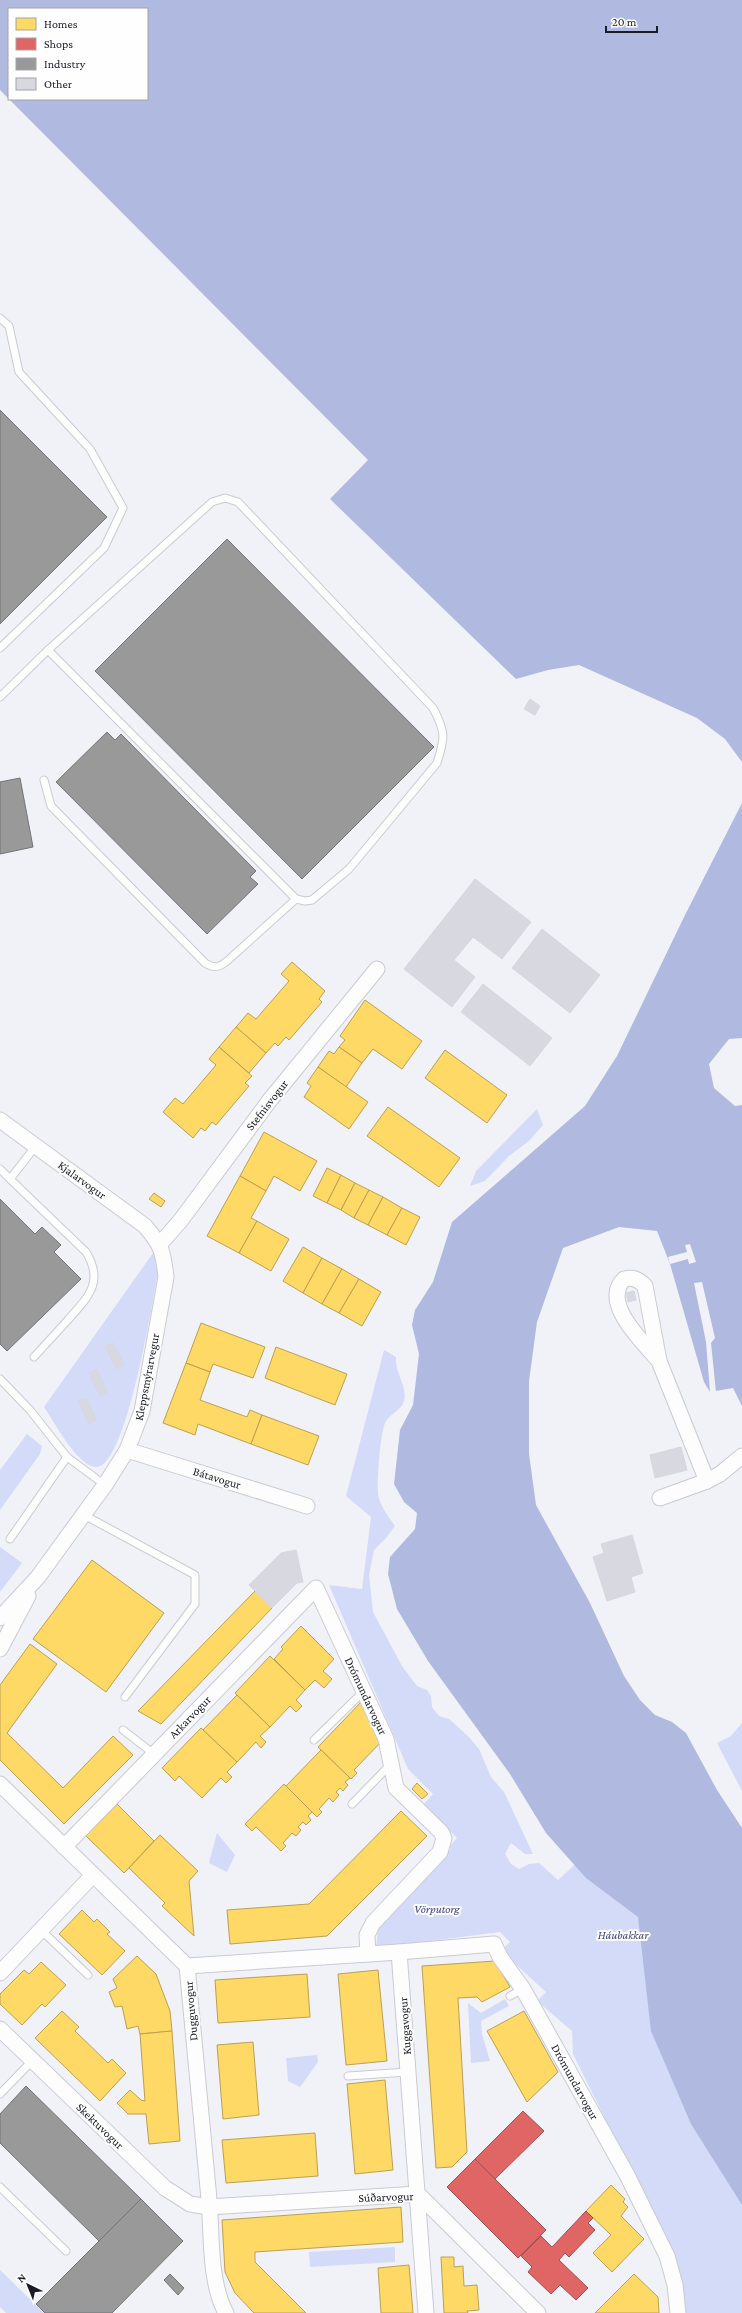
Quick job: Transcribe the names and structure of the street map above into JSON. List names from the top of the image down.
{
  "streets": {
    "street": [
      "Stefnisvogur",
      "Kjalarvogur",
      "Kleppsmýrarvegur",
      "Bátavogur",
      "Drómundarvogur",
      "Arkarvogur",
      "Dugguvogur",
      "Kuggavogur",
      "Skektuvogur",
      "Súðarvogur"
    ]
  },
  "crossings": [
    ["Stefnisvogur", "Kjalarvogur"],
    ["Stefnisvogur", "Kleppsmýrarvegur"],
    ["Kjalarvogur", "Kleppsmýrarvegur"],
    ["Kleppsmýrarvegur", "Bátavogur"],
    ["Drómundarvogur", "Arkarvogur"],
    ["Drómundarvogur", "Kuggavogur"],
    ["Arkarvogur", "Dugguvogur"],
    ["Dugguvogur", "Skektuvogur"],
    ["Dugguvogur", "Súðarvogur"],
    ["Kuggavogur", "Súðarvogur"],
    ["Skektuvogur", "Súðarvogur"]
  ],
  "parks": ["Vörputorg", "Háubakkar"],
  "legend": [
    "Homes",
    "Shops",
    "Industry",
    "Other"
  ],
  "scale_bar": "20 m",
  "north": "top left"
}
